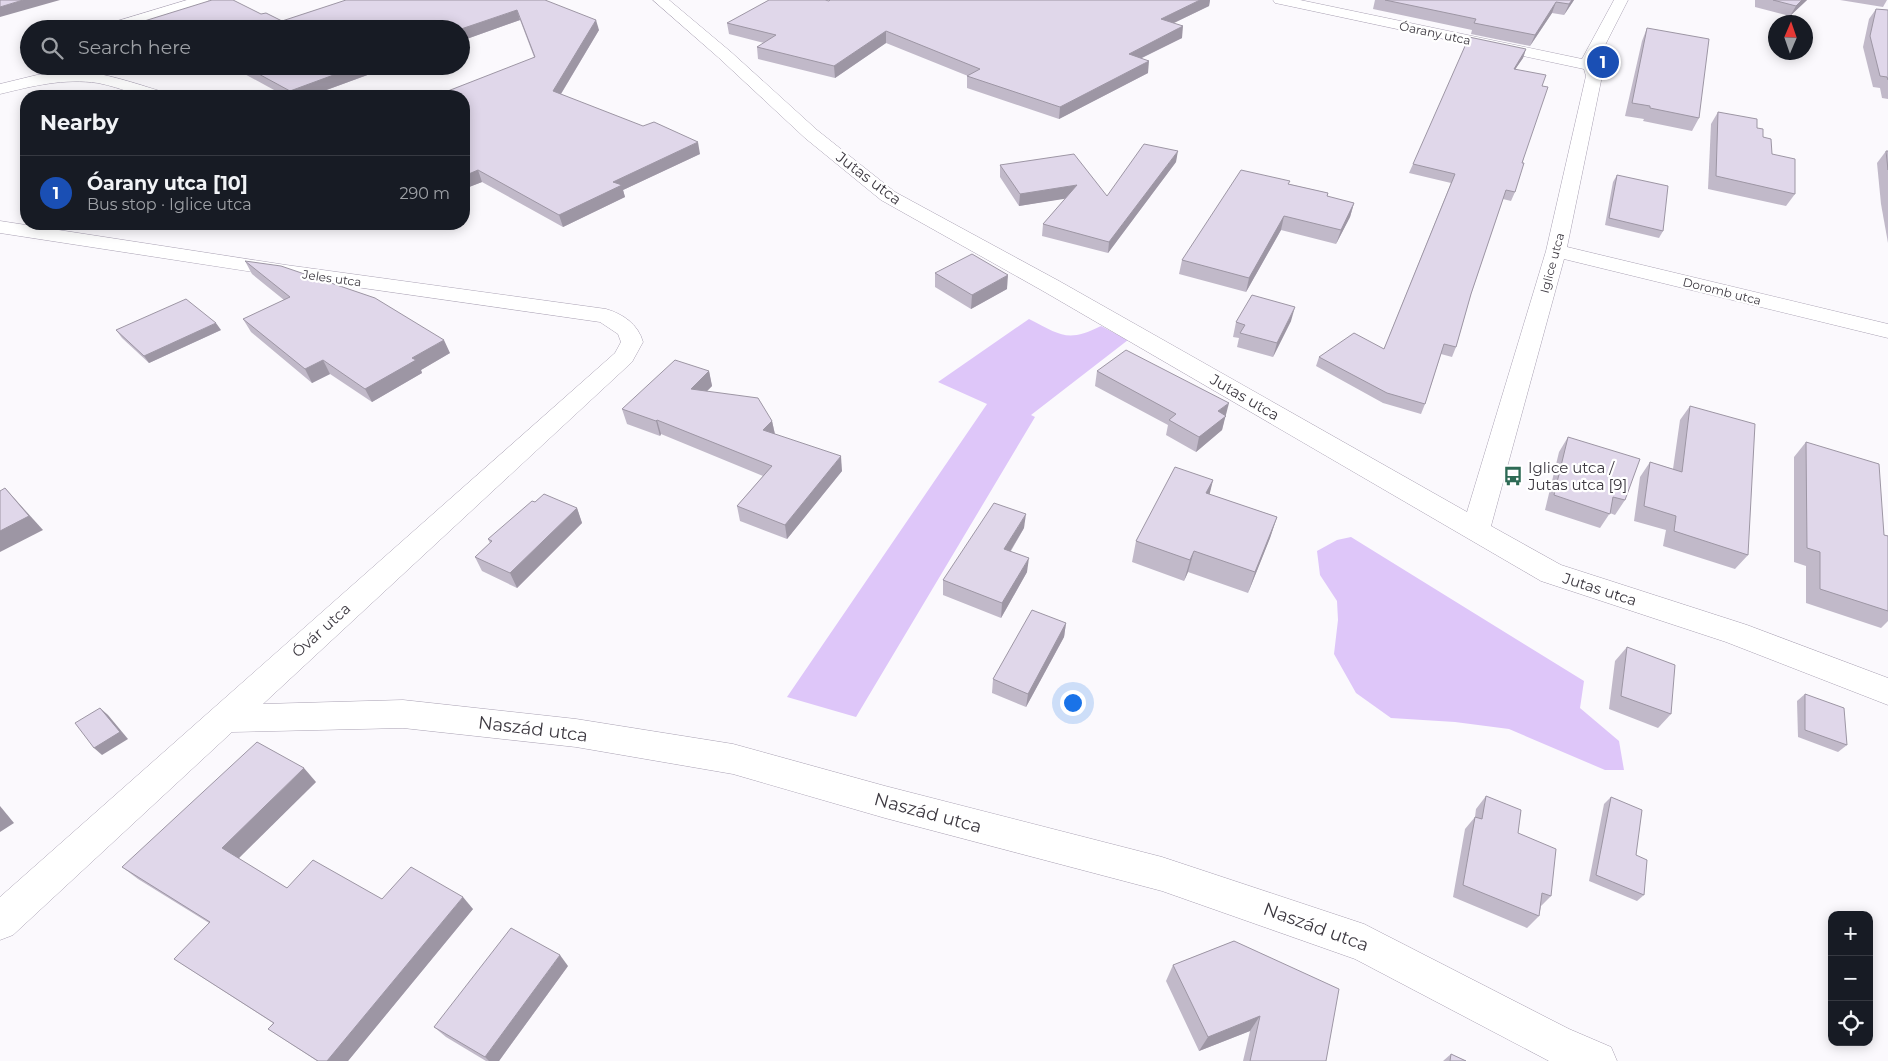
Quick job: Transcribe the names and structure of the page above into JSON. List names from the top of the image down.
{
  "streets": {
    "street": [
      "Óarany utca",
      "Jutas utca",
      "Iglice utca",
      "Jeles utca",
      "Doromb utca",
      "Óvár utca",
      "Naszád utca"
    ]
  },
  "crossings": [
    ["Óarany utca", "Iglice utca"],
    ["Jutas utca", "Iglice utca"],
    ["Iglice utca", "Doromb utca"],
    ["Jeles utca", "Óvár utca"],
    ["Óvár utca", "Naszád utca"]
  ],
  "places": {
    "bus stop": ["Iglice utca / Jutas utca [9]"]
  },
  "north": "top",
  "page": {
    "search": "Search here",
    "pins": "1",
    "heading": "Nearby",
    "list": [
      {
        "mark": "1",
        "name": "Óarany utca [10]",
        "note": "Bus stop · Iglice utca",
        "value": "290 m"
      }
    ],
    "map_buttons": ["+", "−"]
  }
}
